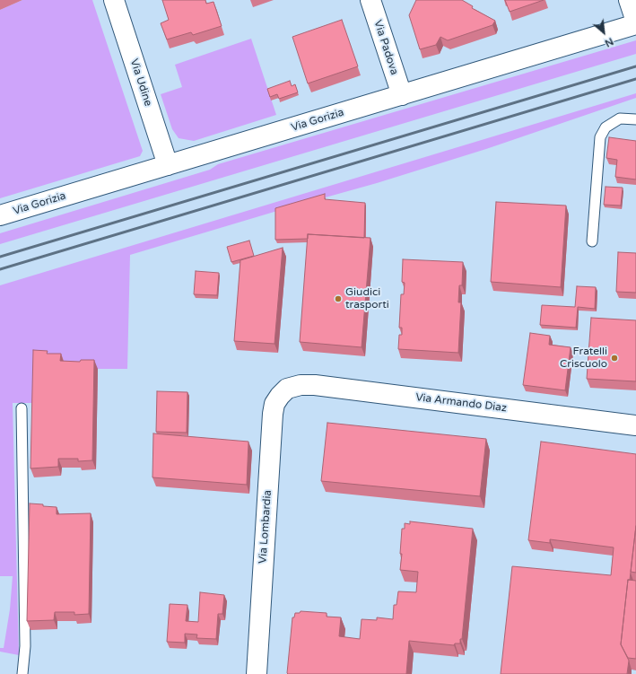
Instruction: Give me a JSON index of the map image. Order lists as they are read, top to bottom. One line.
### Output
{"streets":{"street":["Via Padova","Via Udine","Via Gorizia","Via Armando Diaz","Via Lombardia"]},"crossings":[["Via Padova","Via Gorizia"],["Via Udine","Via Gorizia"],["Via Armando Diaz","Via Lombardia"]],"places":["Giudici trasporti","Fratelli Criscuolo"],"north":"bottom right"}
